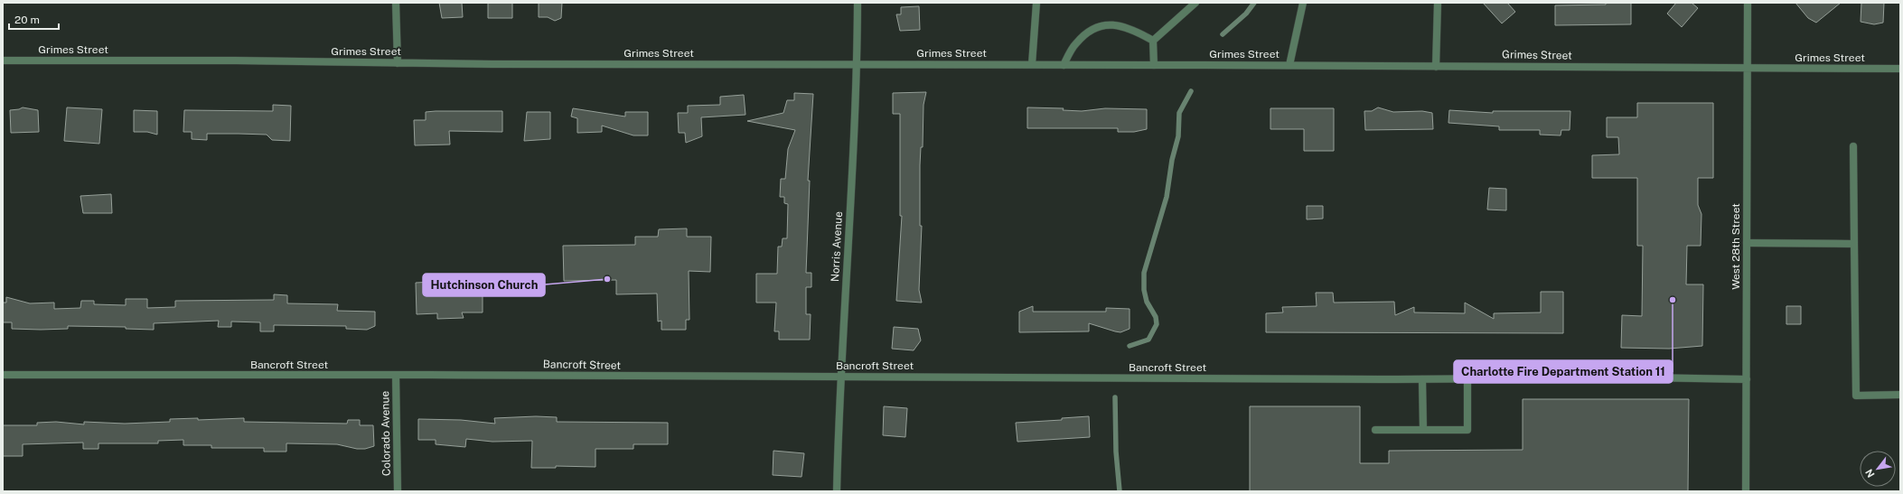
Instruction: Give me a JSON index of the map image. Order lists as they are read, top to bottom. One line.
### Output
{"streets":{"street":["Grimes Street","Norris Avenue","West 28th Street","Bancroft Street","Colorado Avenue"]},"crossings":[["Grimes Street","Norris Avenue"],["Grimes Street","West 28th Street"],["Norris Avenue","Bancroft Street"],["West 28th Street","Bancroft Street"],["Bancroft Street","Colorado Avenue"]],"places":["Hutchinson Church","Charlotte Fire Department Station 11"],"scale_bar":"20 m","north":"bottom left"}
